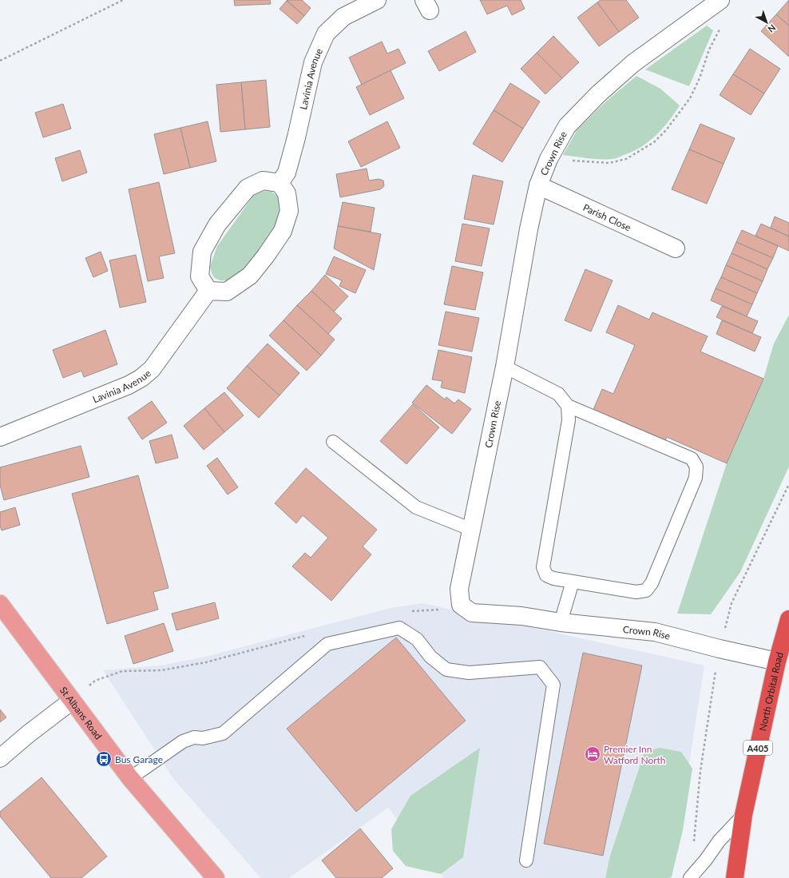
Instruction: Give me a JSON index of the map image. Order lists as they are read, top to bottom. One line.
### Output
{"streets":{"highway":["North Orbital Road","A405"],"main road":["St Albans Road"],"street":["Lavinia Avenue","Crown Rise","Parish Close"]},"crossings":[["Crown Rise","Parish Close"],["Crown Rise","North Orbital Road"]],"places":{"hotel":["Premier Inn Watford North"],"bus stop":["Bus Garage"]},"north":"bottom right"}
